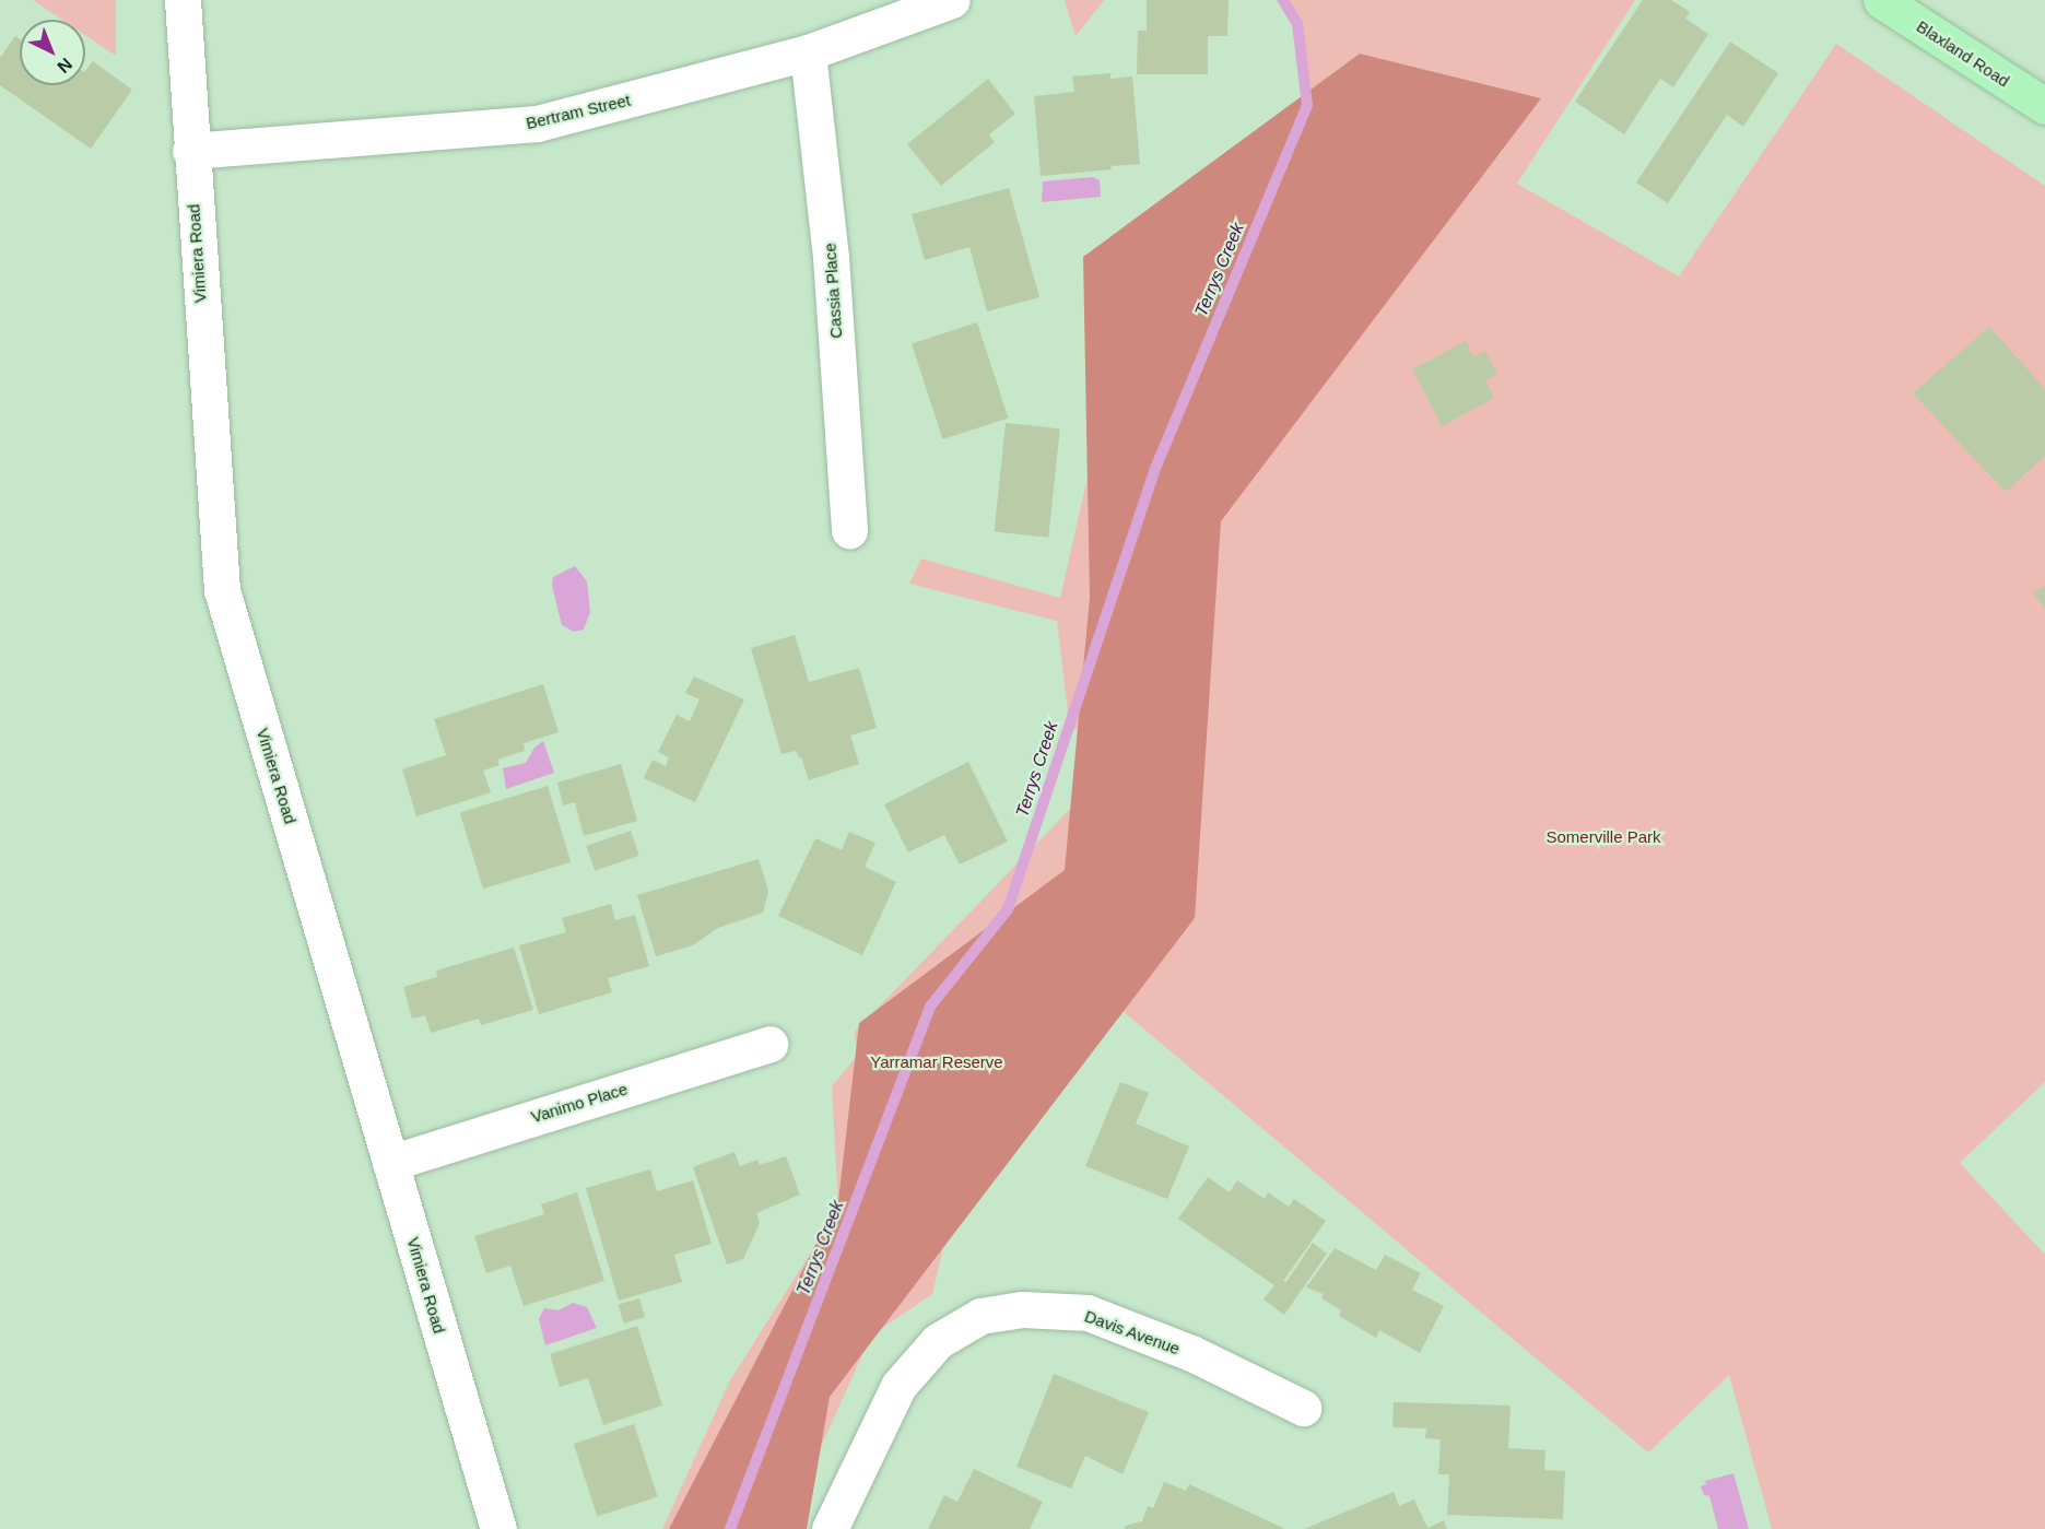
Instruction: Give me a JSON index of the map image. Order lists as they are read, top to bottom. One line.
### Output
{"streets":{"main road":["Blaxland Road"],"street":["Bertram Street","Vimiera Road","Cassia Place","Vanimo Place","Davis Avenue"]},"crossings":[["Bertram Street","Vimiera Road"],["Bertram Street","Cassia Place"],["Vimiera Road","Vanimo Place"]],"water":["Terrys Creek"],"parks":["Somerville Park","Yarramar Reserve"],"north":"bottom right"}
